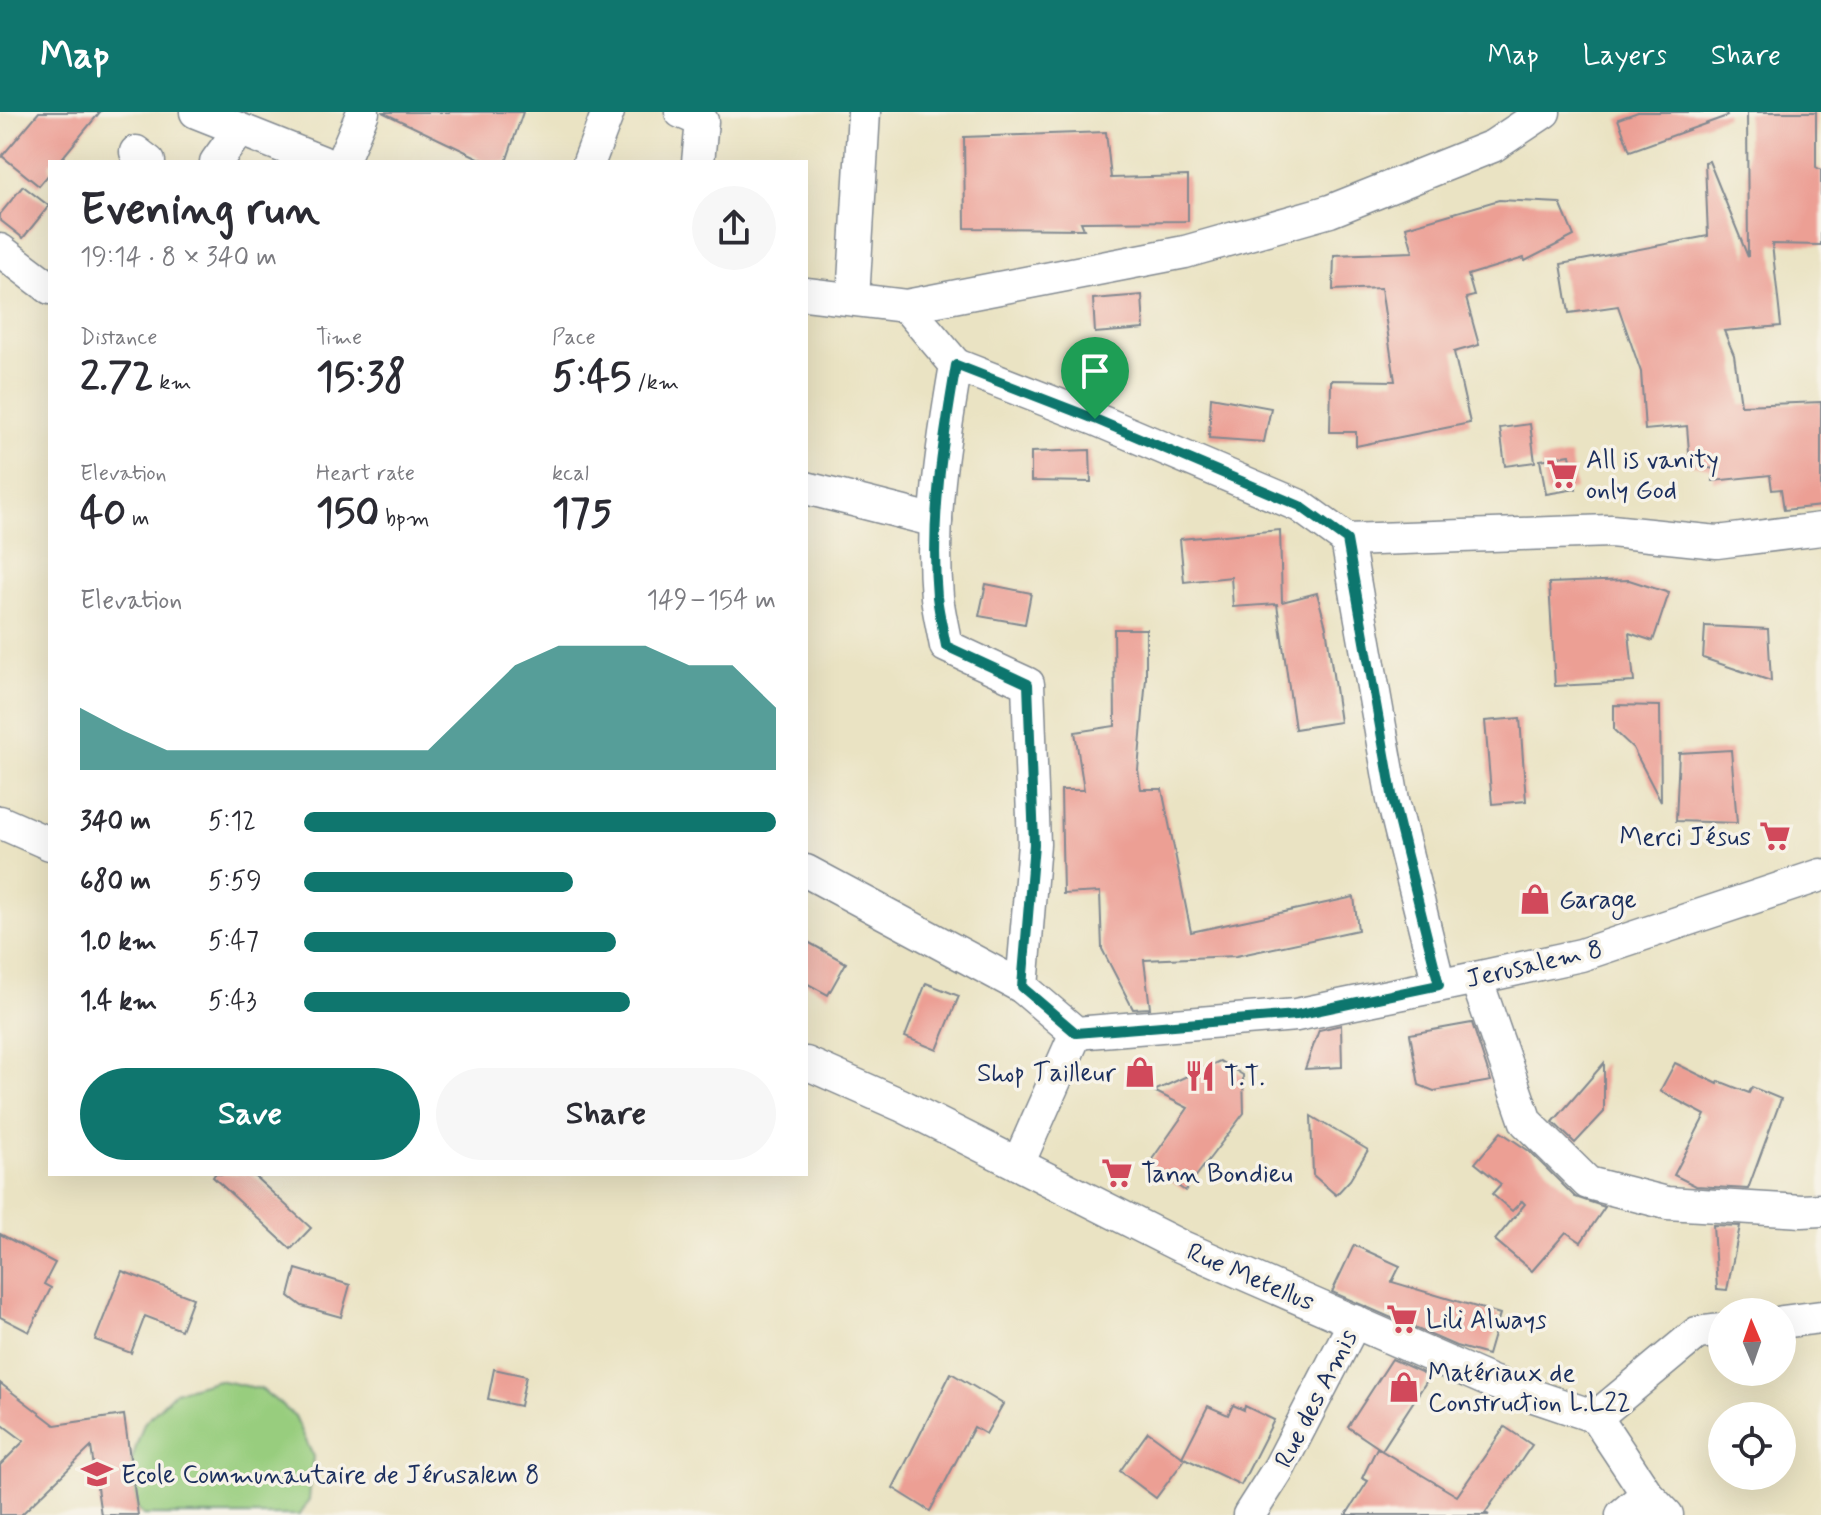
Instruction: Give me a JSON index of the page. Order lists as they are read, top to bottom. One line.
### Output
{"streets":{"street":["Jerusalem 8","Rue Metellus","Rue des Amis"]},"crossings":[["Rue Metellus","Rue des Amis"]],"places":{"supermarket":["All is vanity only God","Merci Jésus","Tann Bondieu","Lili Always"],"shop":["Garage","Shop Tailleur","Matériaux de Construction L.L22"],"restaurant":["T.T."],"school or university":["Ecole Communautaire de Jérusalem 8"]},"north":"top","page":{"header":"Map","nav":["Map","Layers","Share"],"heading":["Evening run","19:14 · 8 × 340 m"],"stats":[["Distance","2.72 km"],["Time","15:38"],["Pace","5:45 /km"],["Elevation","40 m"],["Heart rate","150 bpm"],["kcal","175"]],"chart":["Elevation","149–154 m"],"list":[{"name":"340 m","note":"5:12"},{"name":"680 m","note":"5:59"},{"name":"1.0 km","note":"5:47"},{"name":"1.4 km","note":"5:43"}],"buttons":["Save","Share"]}}
